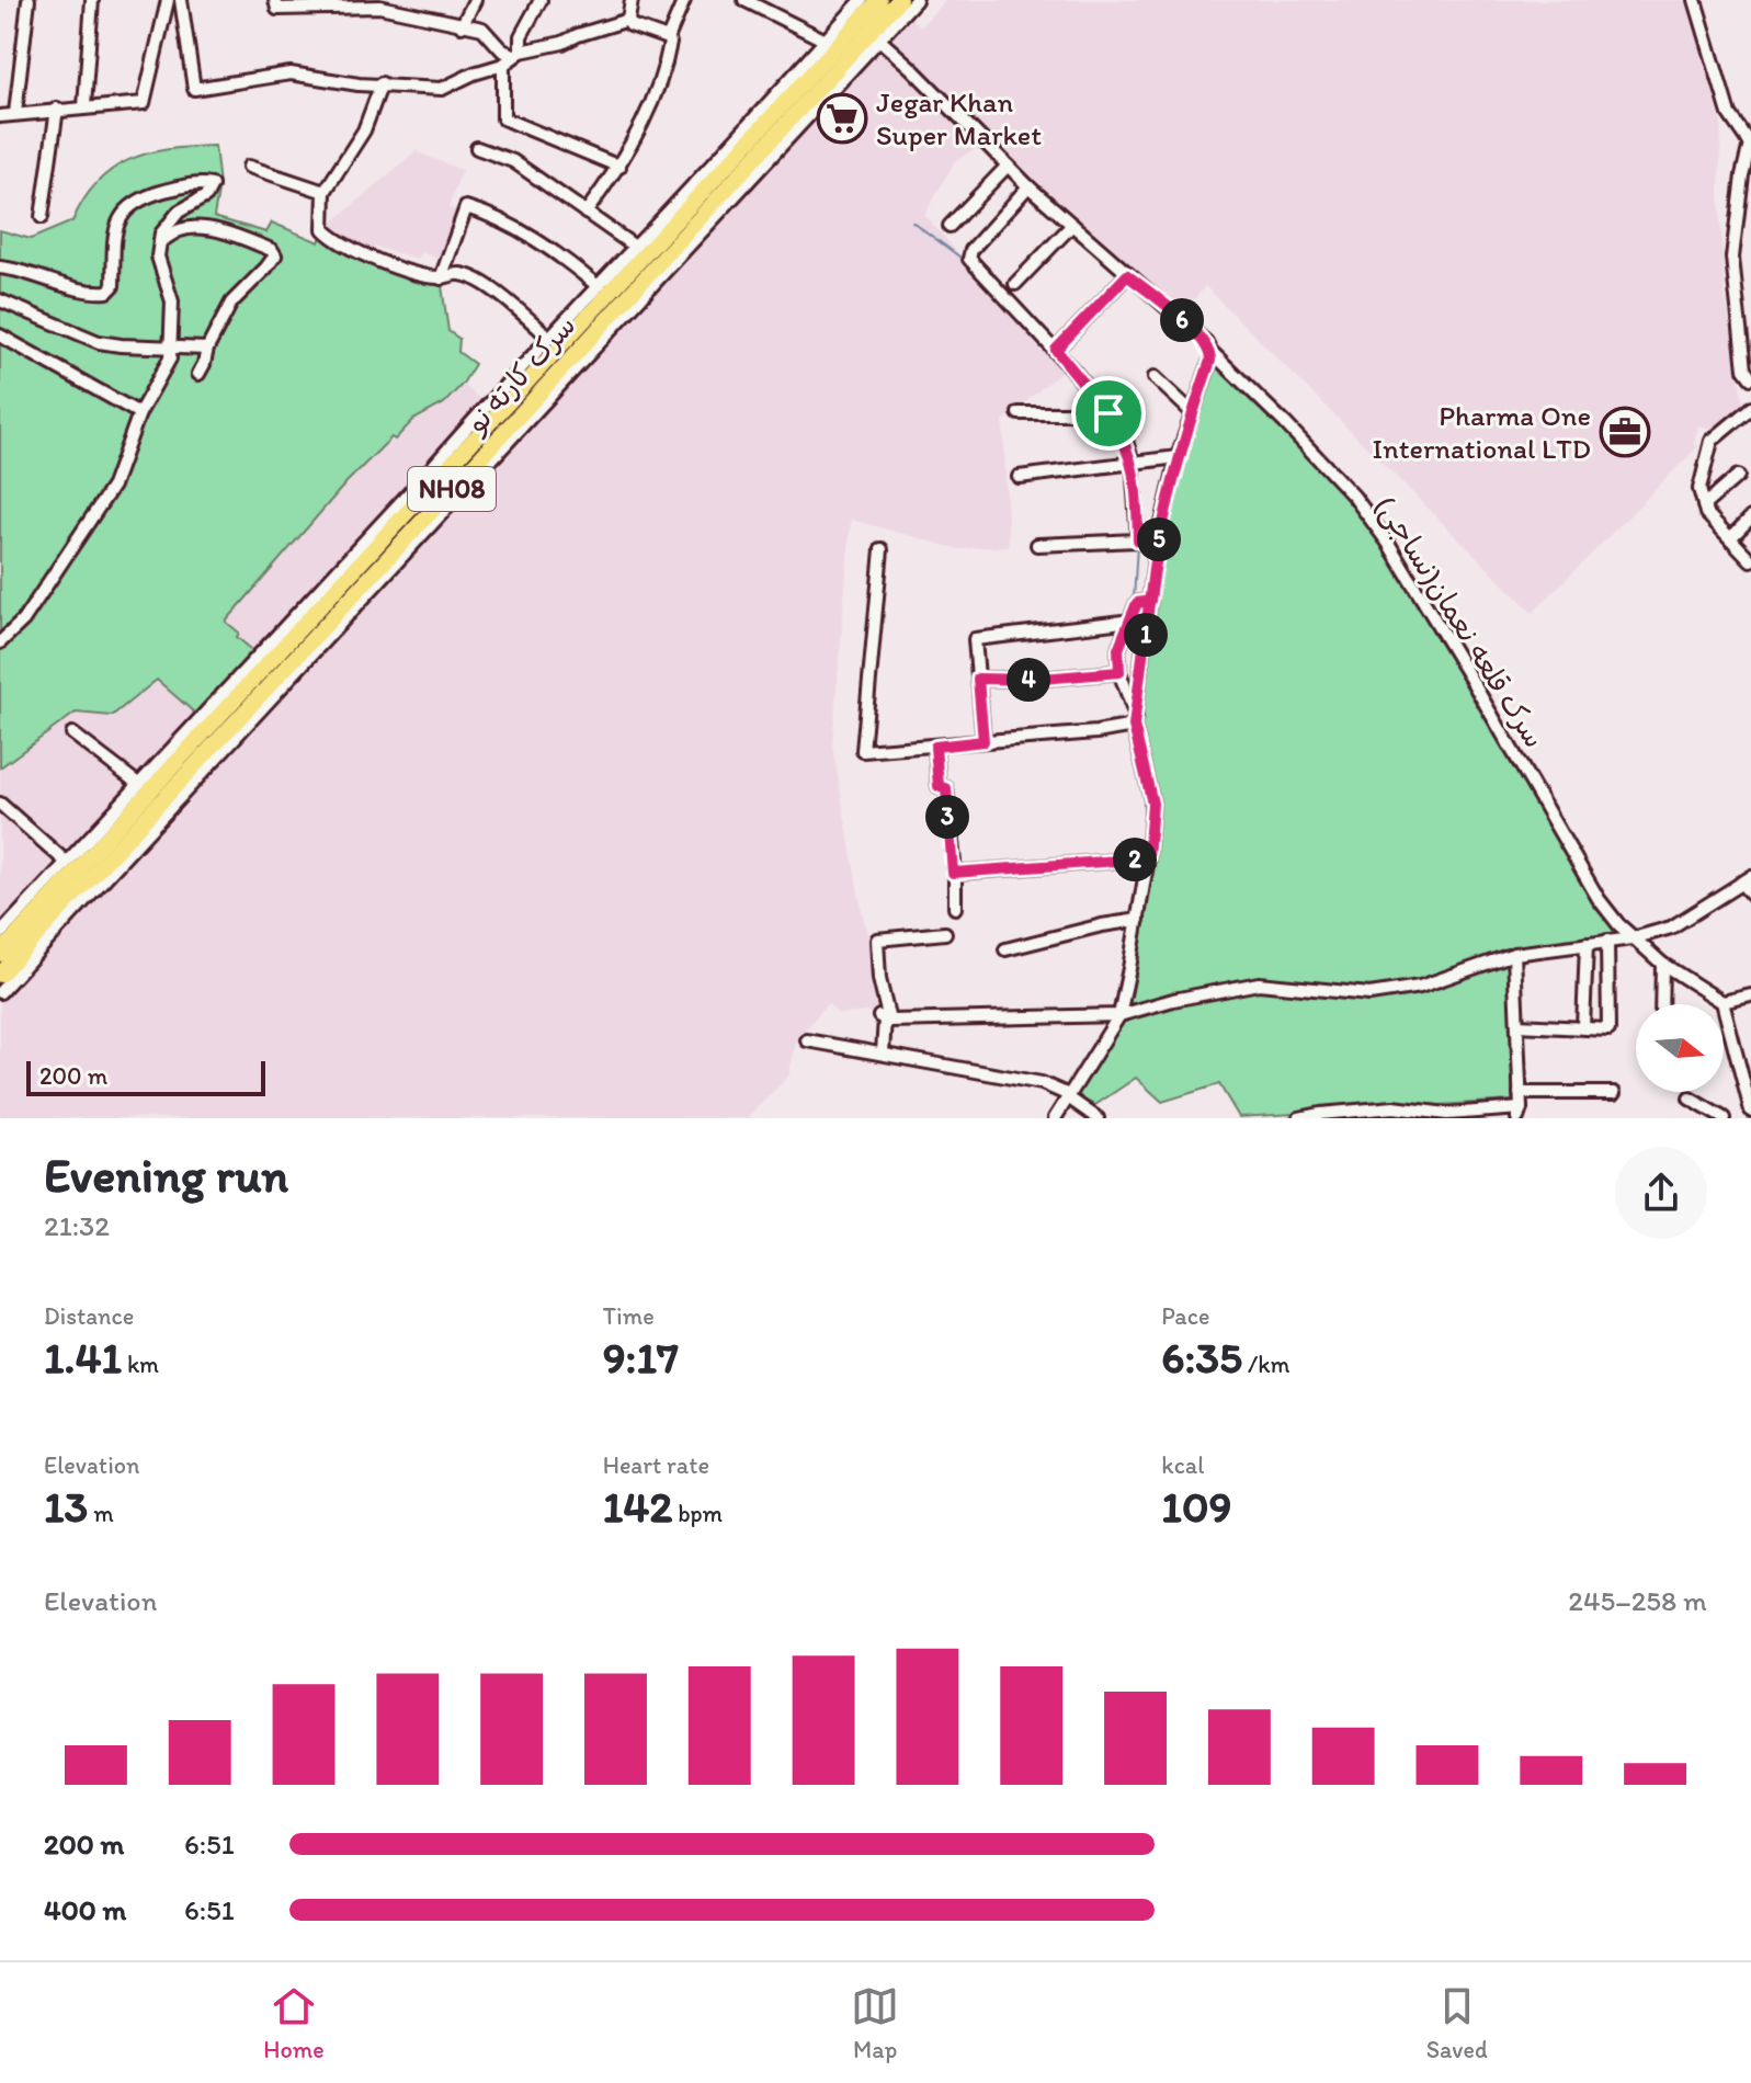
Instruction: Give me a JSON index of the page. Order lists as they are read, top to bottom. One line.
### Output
{"streets":{"highway":["سرک کارته نو","NH08"],"street":["سرک قلعه نعمان(نساجی)"]},"crossings":[["سرک کارته نو","NH08"],["سرک کارته نو","سرک قلعه نعمان(نساجی)"]],"places":{"supermarket":["Jegar Khan Super Market"],"office":["Pharma One International LTD"]},"scale_bar":"200 m","north":"right","page":{"pins":["6","5","1","4","3","2"],"scale":"200 m","heading":["Evening run","21:32"],"stats":[["Distance","1.41 km"],["Time","9:17"],["Pace","6:35 /km"],["Elevation","13 m"],["Heart rate","142 bpm"],["kcal","109"]],"chart":["Elevation","245–258 m"],"list":[{"name":"200 m","note":"6:51"},{"name":"400 m","note":"6:51"}],"tabs":["Home","Map","Saved"]}}
